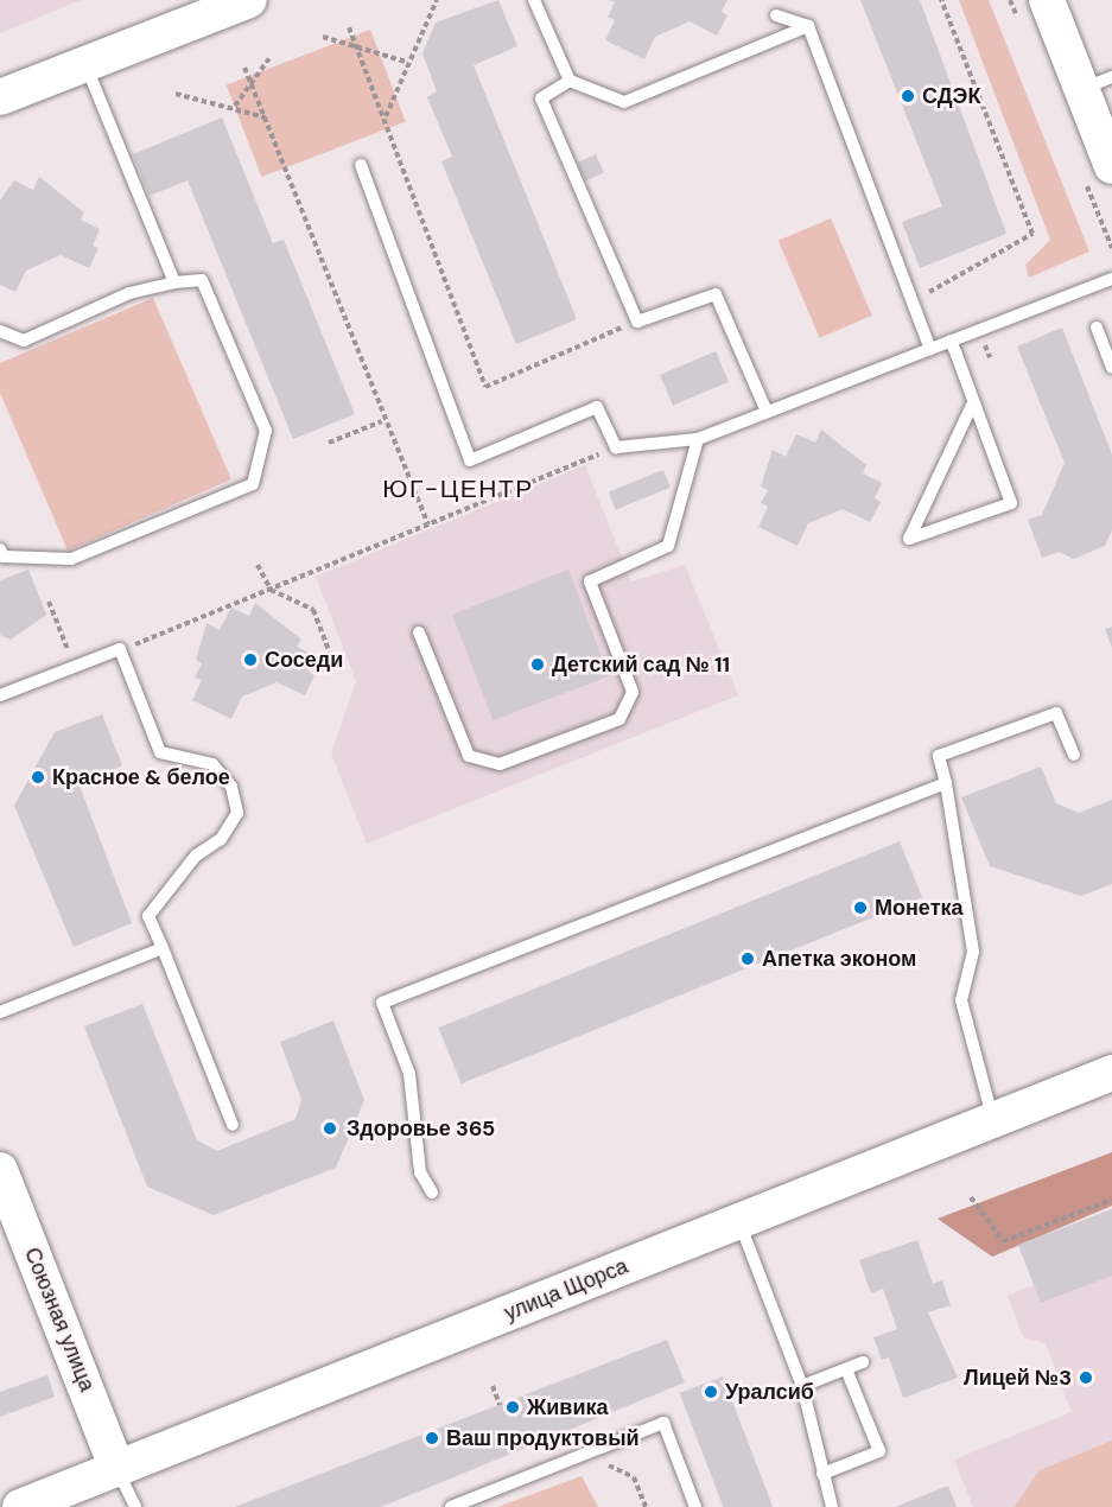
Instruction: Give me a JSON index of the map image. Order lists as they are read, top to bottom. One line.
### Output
{"streets":{"main road":["улица Щорса","Союзная улица"]},"crossings":[["улица Щорса","Союзная улица"]],"districts":["ЮГ-ЦЕНТР"],"places":["СДЭК","Соседи","Детский сад № 11","Красное & белое","Монетка","Апетка эконом","Здоровье 365","Лицей №3","Уралсиб","Живика","Ваш продуктовый"]}
